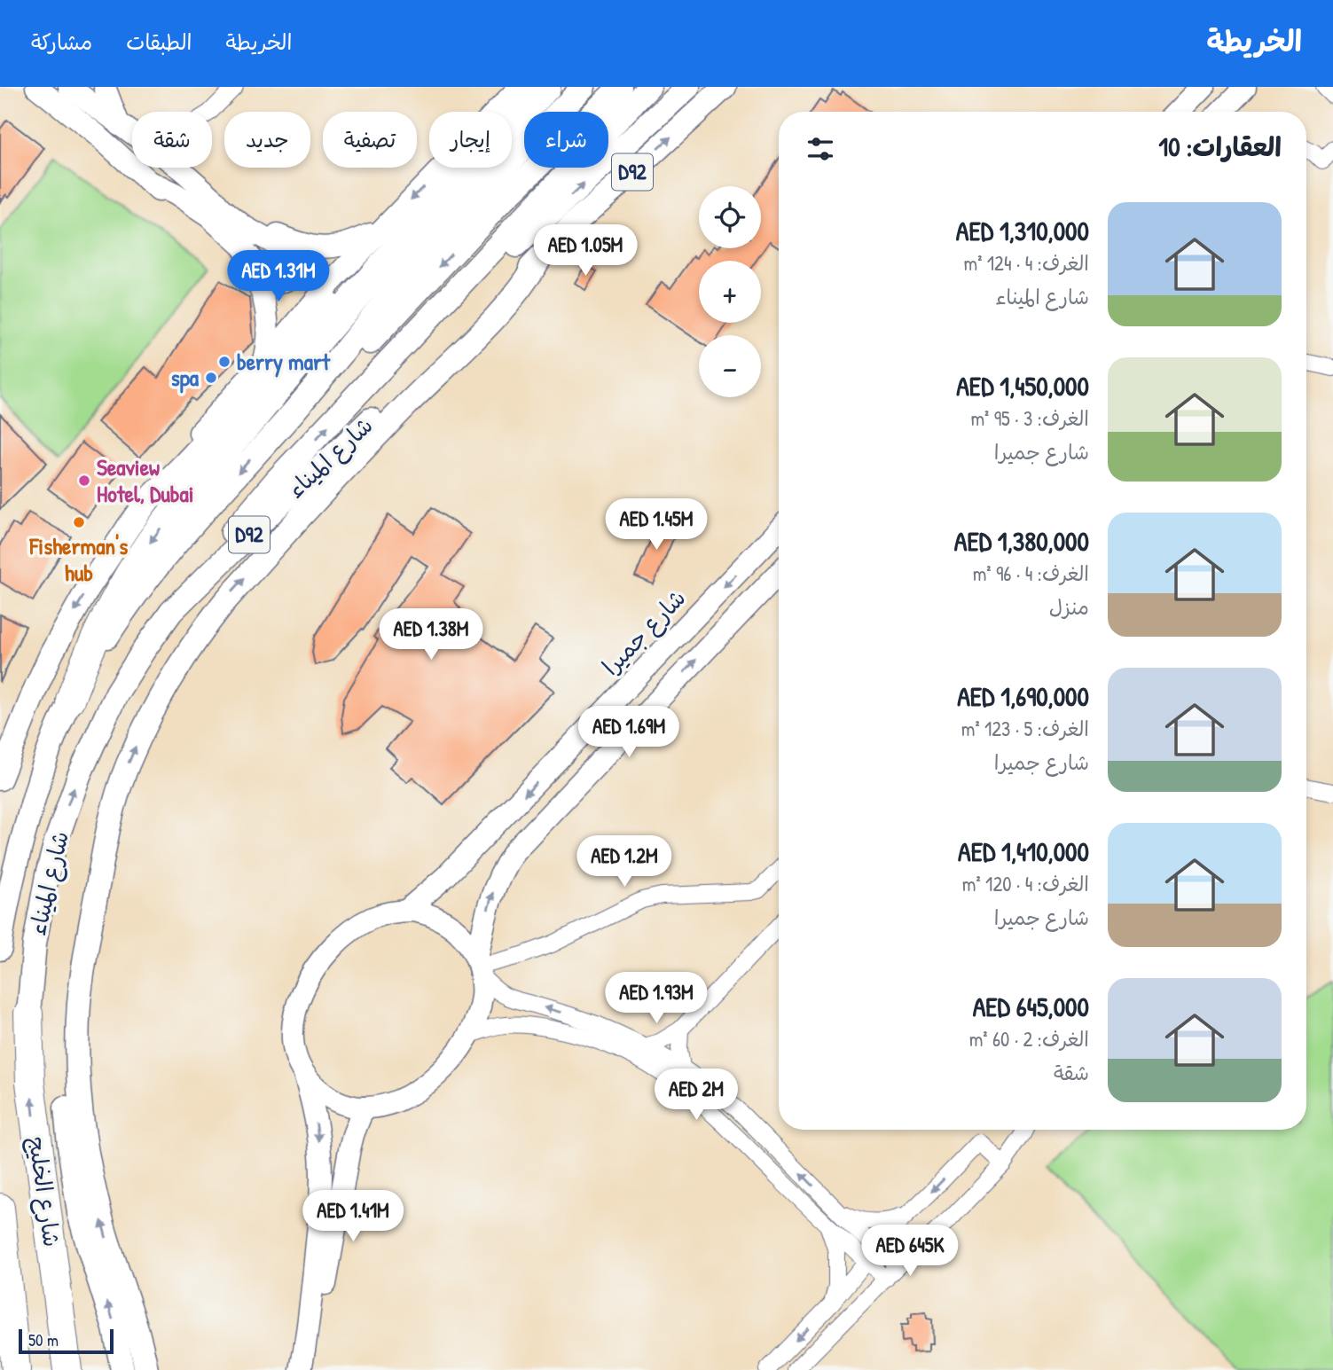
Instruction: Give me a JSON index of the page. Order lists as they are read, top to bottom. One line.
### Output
{"streets":{"highway":["شارع الخليج"],"main road":["D92","شارع الميناء"],"street":["شارع جميرا"]},"crossings":[["شارع الميناء","شارع الخليج"]],"places":["berry mart","spa","Seaview Hotel, Dubai","Fisherman's hub"],"scale_bar":"50 m","page":{"header":"الخريطة","nav":["الخريطة","الطبقات","مشاركة"],"chip":["شراء","إيجار","تصفية","جديد","شقة"],"heading":"العقارات: 10","map_buttons":["+","−"],"list":[{"name":"AED 1,310,000","note":"الغرف: 4 · 124 m² · شارع الميناء"},{"name":"AED 1,450,000","note":"الغرف: 3 · 95 m² · شارع جميرا"},{"name":"AED 1,380,000","note":"الغرف: 4 · 96 m² · منزل"},{"name":"AED 1,690,000","note":"الغرف: 5 · 123 m² · شارع جميرا"},{"name":"AED 1,410,000","note":"الغرف: 4 · 120 m² · شارع جميرا"},{"name":"AED 645,000","note":"الغرف: 2 · 60 m² · شقة"}],"price":["AED 1.05M","AED 1.31M","AED 1.45M","AED 1.38M","AED 1.69M","AED 1.2M","AED 1.93M","AED 2M","AED 1.41M","AED 645K"],"scale":"50 m"}}
